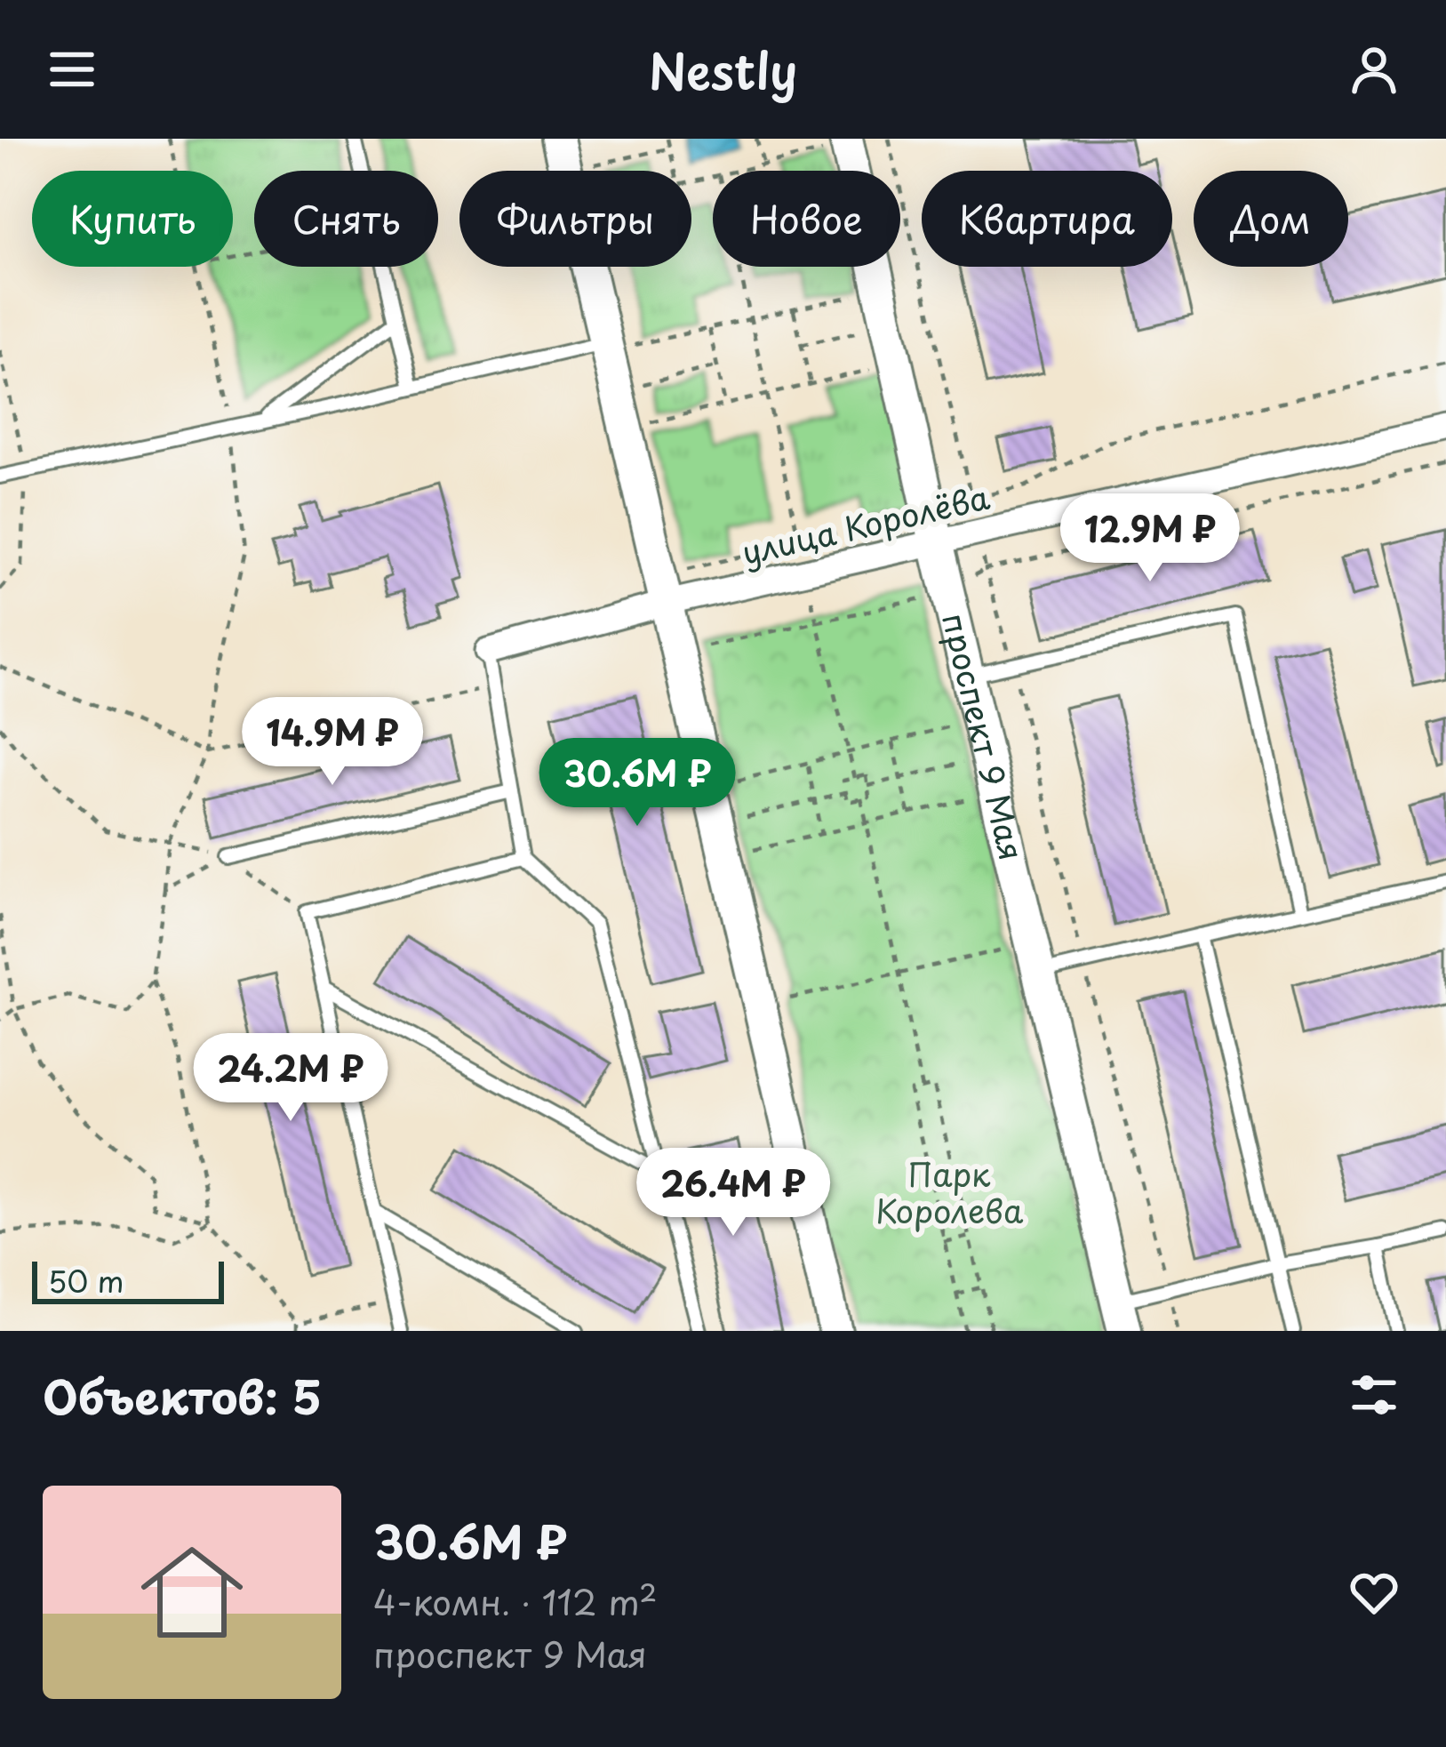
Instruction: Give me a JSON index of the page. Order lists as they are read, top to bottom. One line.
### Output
{"streets":{"street":["улица Королёва","проспект 9 Мая"]},"crossings":[["улица Королёва","проспект 9 Мая"]],"parks":["Парк Королева"],"scale_bar":"50 m","page":{"header":"Nestly","chip":["Купить","Снять","Фильтры","Новое","Квартира","Дом"],"price":["12.9M ₽","14.9M ₽","30.6M ₽","24.2M ₽","26.4M ₽"],"scale":"50 m","heading":"Объектов: 5","list":[{"name":"30.6M ₽","note":"4-комн. · 112 m² · проспект 9 Мая"}]}}
